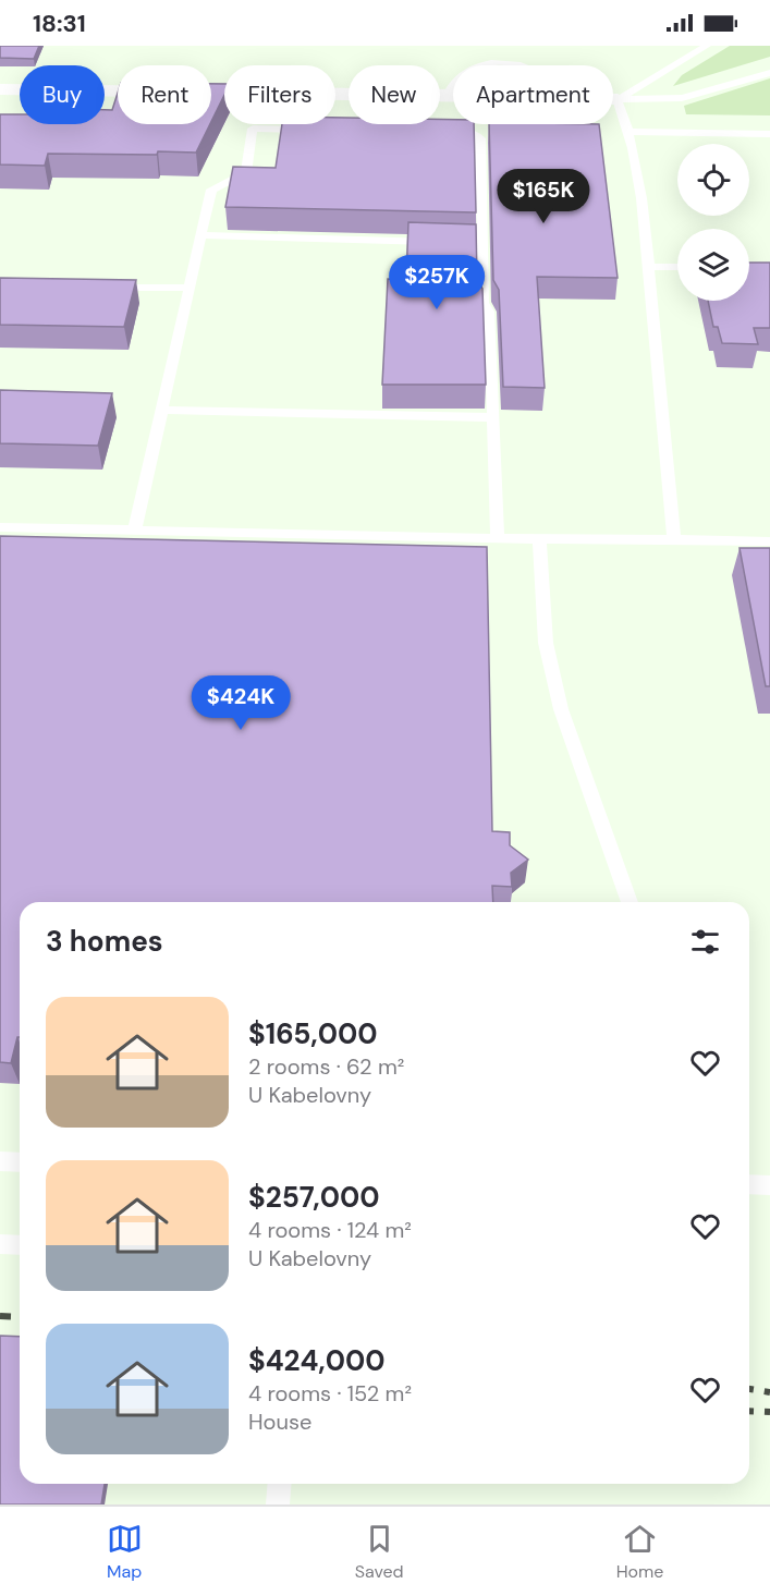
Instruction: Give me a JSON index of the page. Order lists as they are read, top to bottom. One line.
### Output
{"page":{"status":"18:31","chip":["Buy","Rent","Filters","New","Apartment"],"price":["$165K","$257K","$424K"],"heading":"3 homes","list":[{"name":"$165,000","note":"2 rooms · 62 m² · U Kabelovny"},{"name":"$257,000","note":"4 rooms · 124 m² · U Kabelovny"},{"name":"$424,000","note":"4 rooms · 152 m² · House"}],"tabs":["Map","Saved","Home"]}}
